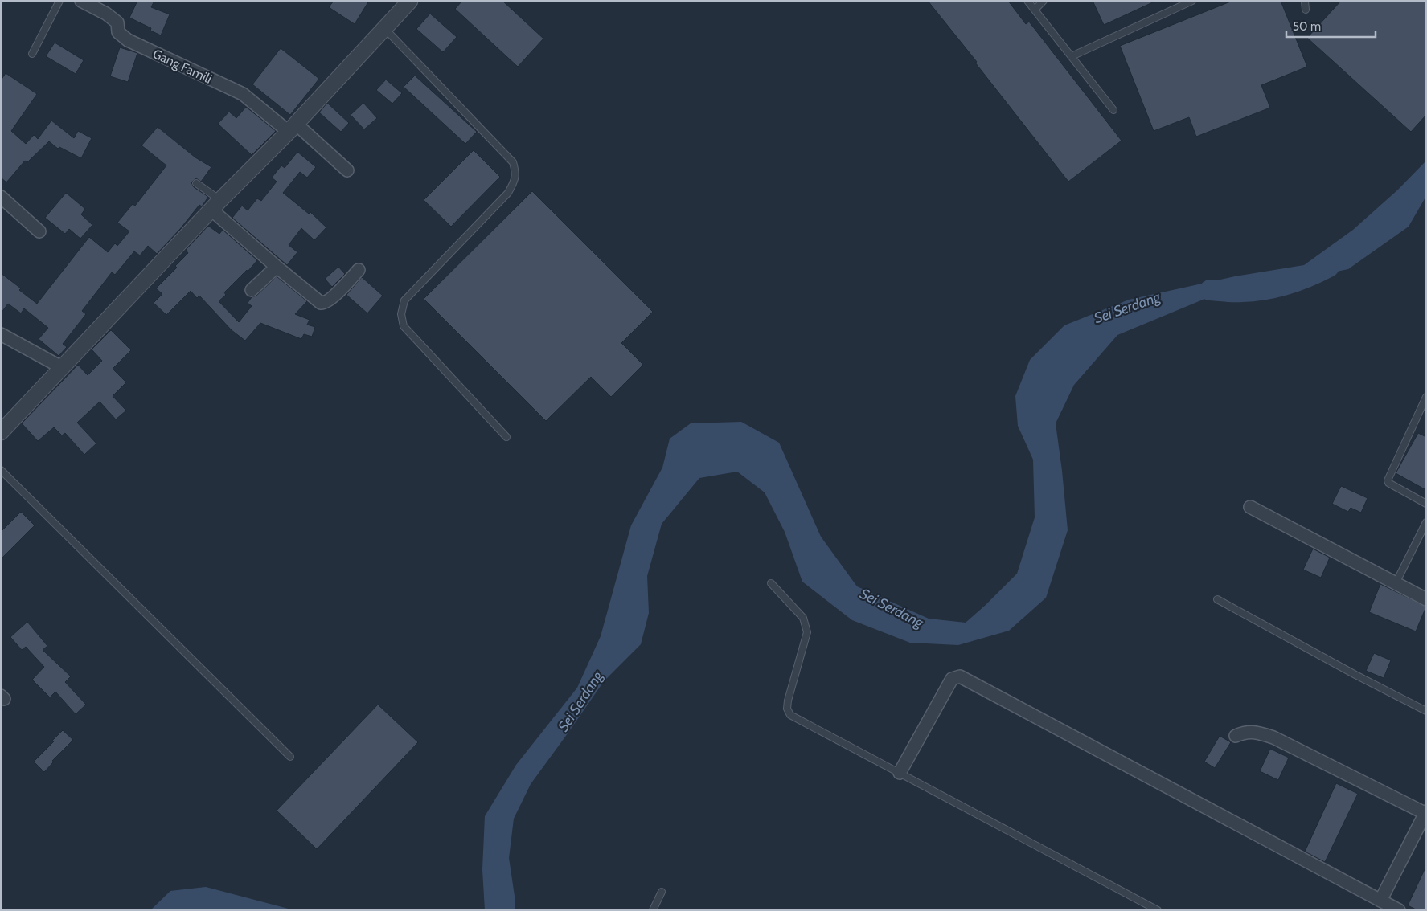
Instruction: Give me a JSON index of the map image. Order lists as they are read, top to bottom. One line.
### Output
{"streets":{"street":["Gang Famili"]},"water":["Sei Serdang"],"scale_bar":"50 m"}
